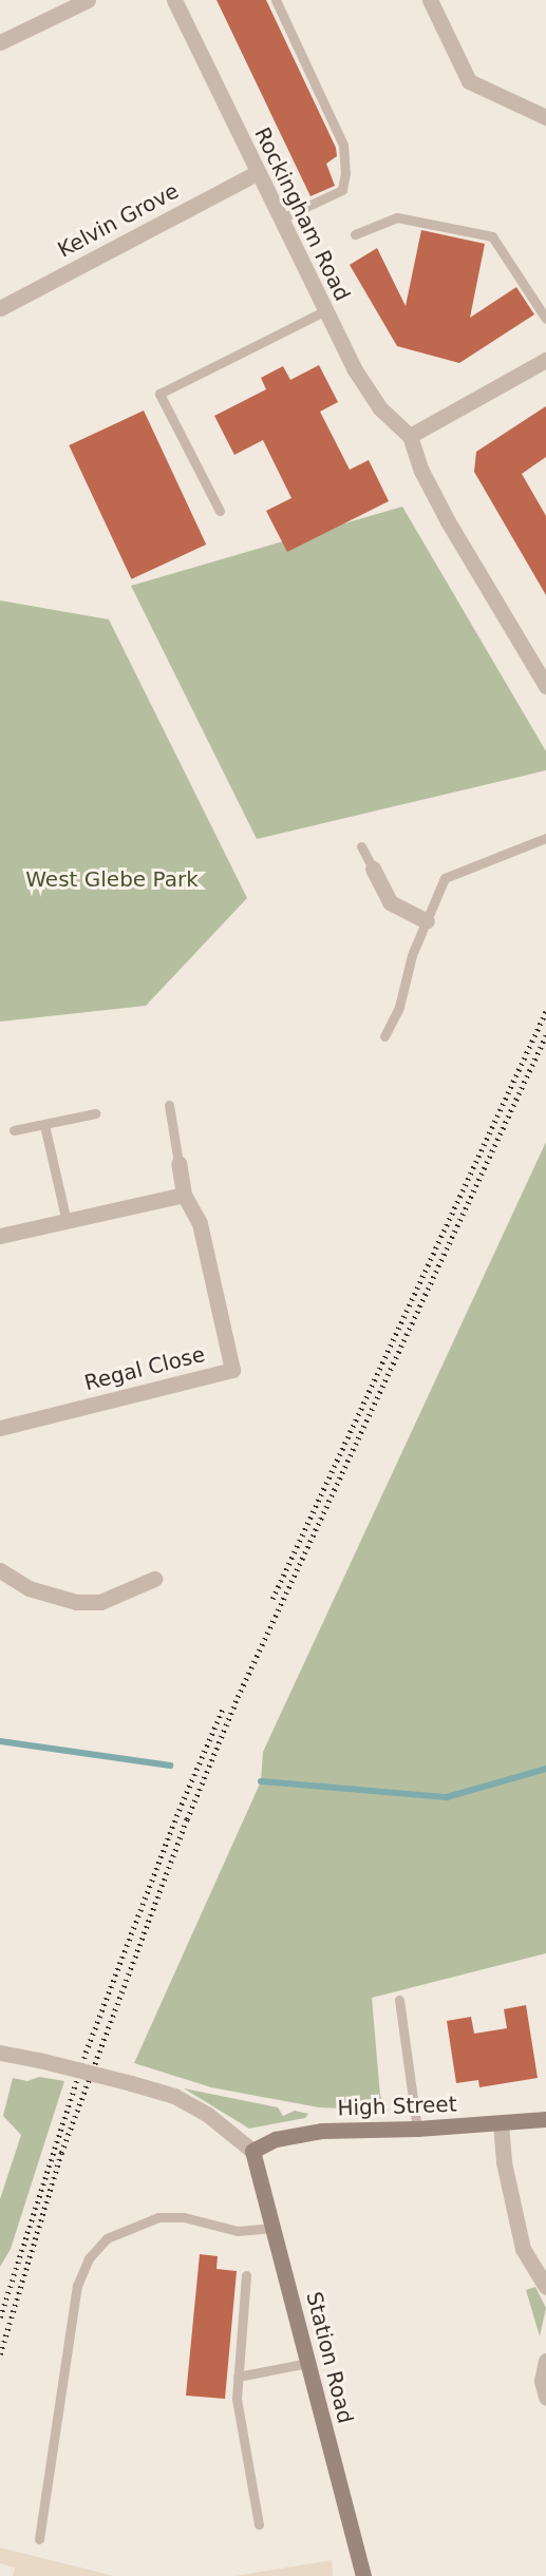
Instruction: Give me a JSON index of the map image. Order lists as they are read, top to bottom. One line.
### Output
{"streets":{"main road":["High Street","Station Road"],"street":["Rockingham Road","Kelvin Grove","Regal Close"]},"crossings":[["Rockingham Road","Kelvin Grove"],["High Street","Station Road"]],"parks":["West Glebe Park"]}
